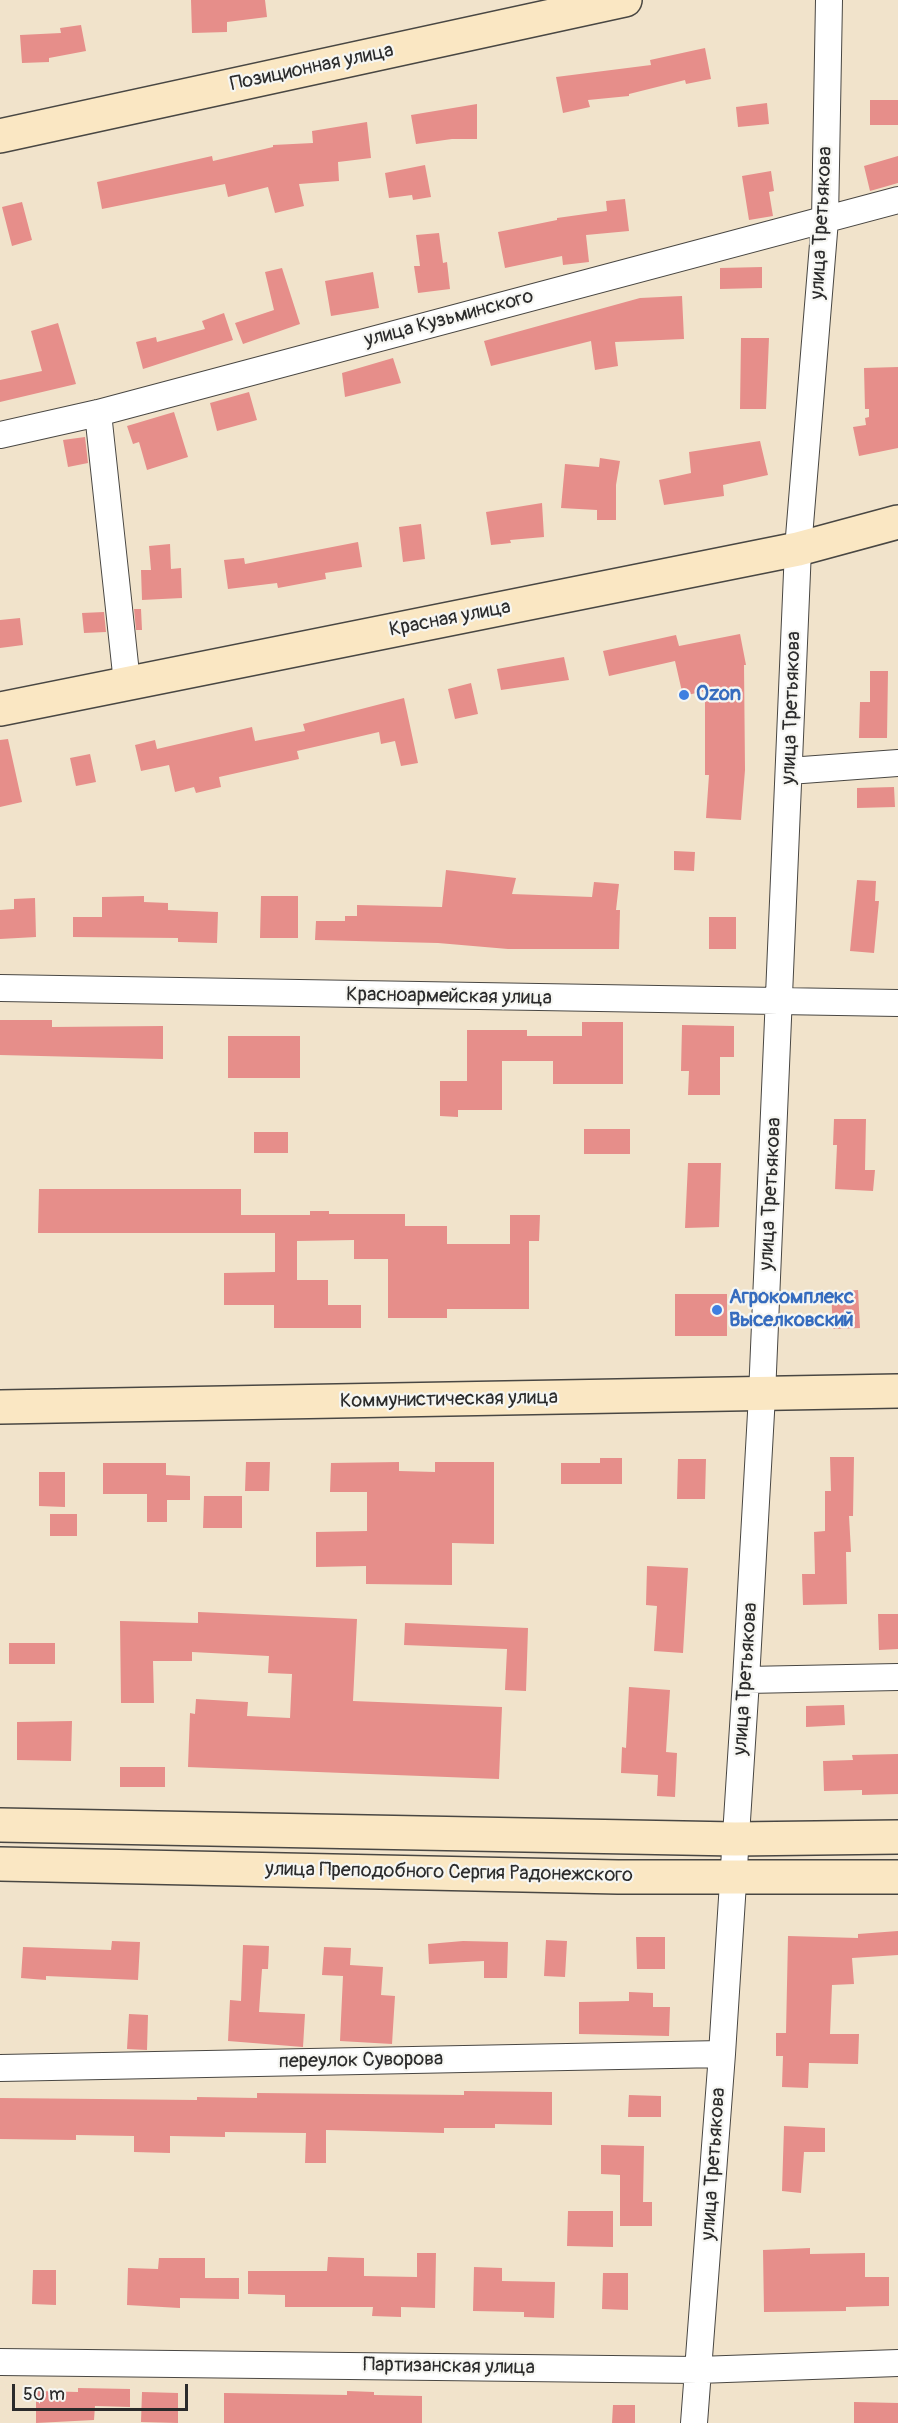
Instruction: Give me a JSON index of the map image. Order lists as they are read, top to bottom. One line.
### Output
{"streets":{"street":["Позиционная улица","улица Третьякова","улица Кузьминского","Красная улица","Красноармейская улица","Коммунистическая улица","улица Преподобного Сергия Радонежского","переулок Суворова","Партизанская улица"]},"crossings":[["улица Третьякова","улица Кузьминского"],["улица Третьякова","Красная улица"],["улица Третьякова","Красноармейская улица"],["улица Третьякова","Коммунистическая улица"],["улица Третьякова","улица Преподобного Сергия Радонежского"],["улица Третьякова","переулок Суворова"],["улица Третьякова","Партизанская улица"]],"places":["Ozon","Агрокомплекс Выселковский"],"scale_bar":"50 m"}
